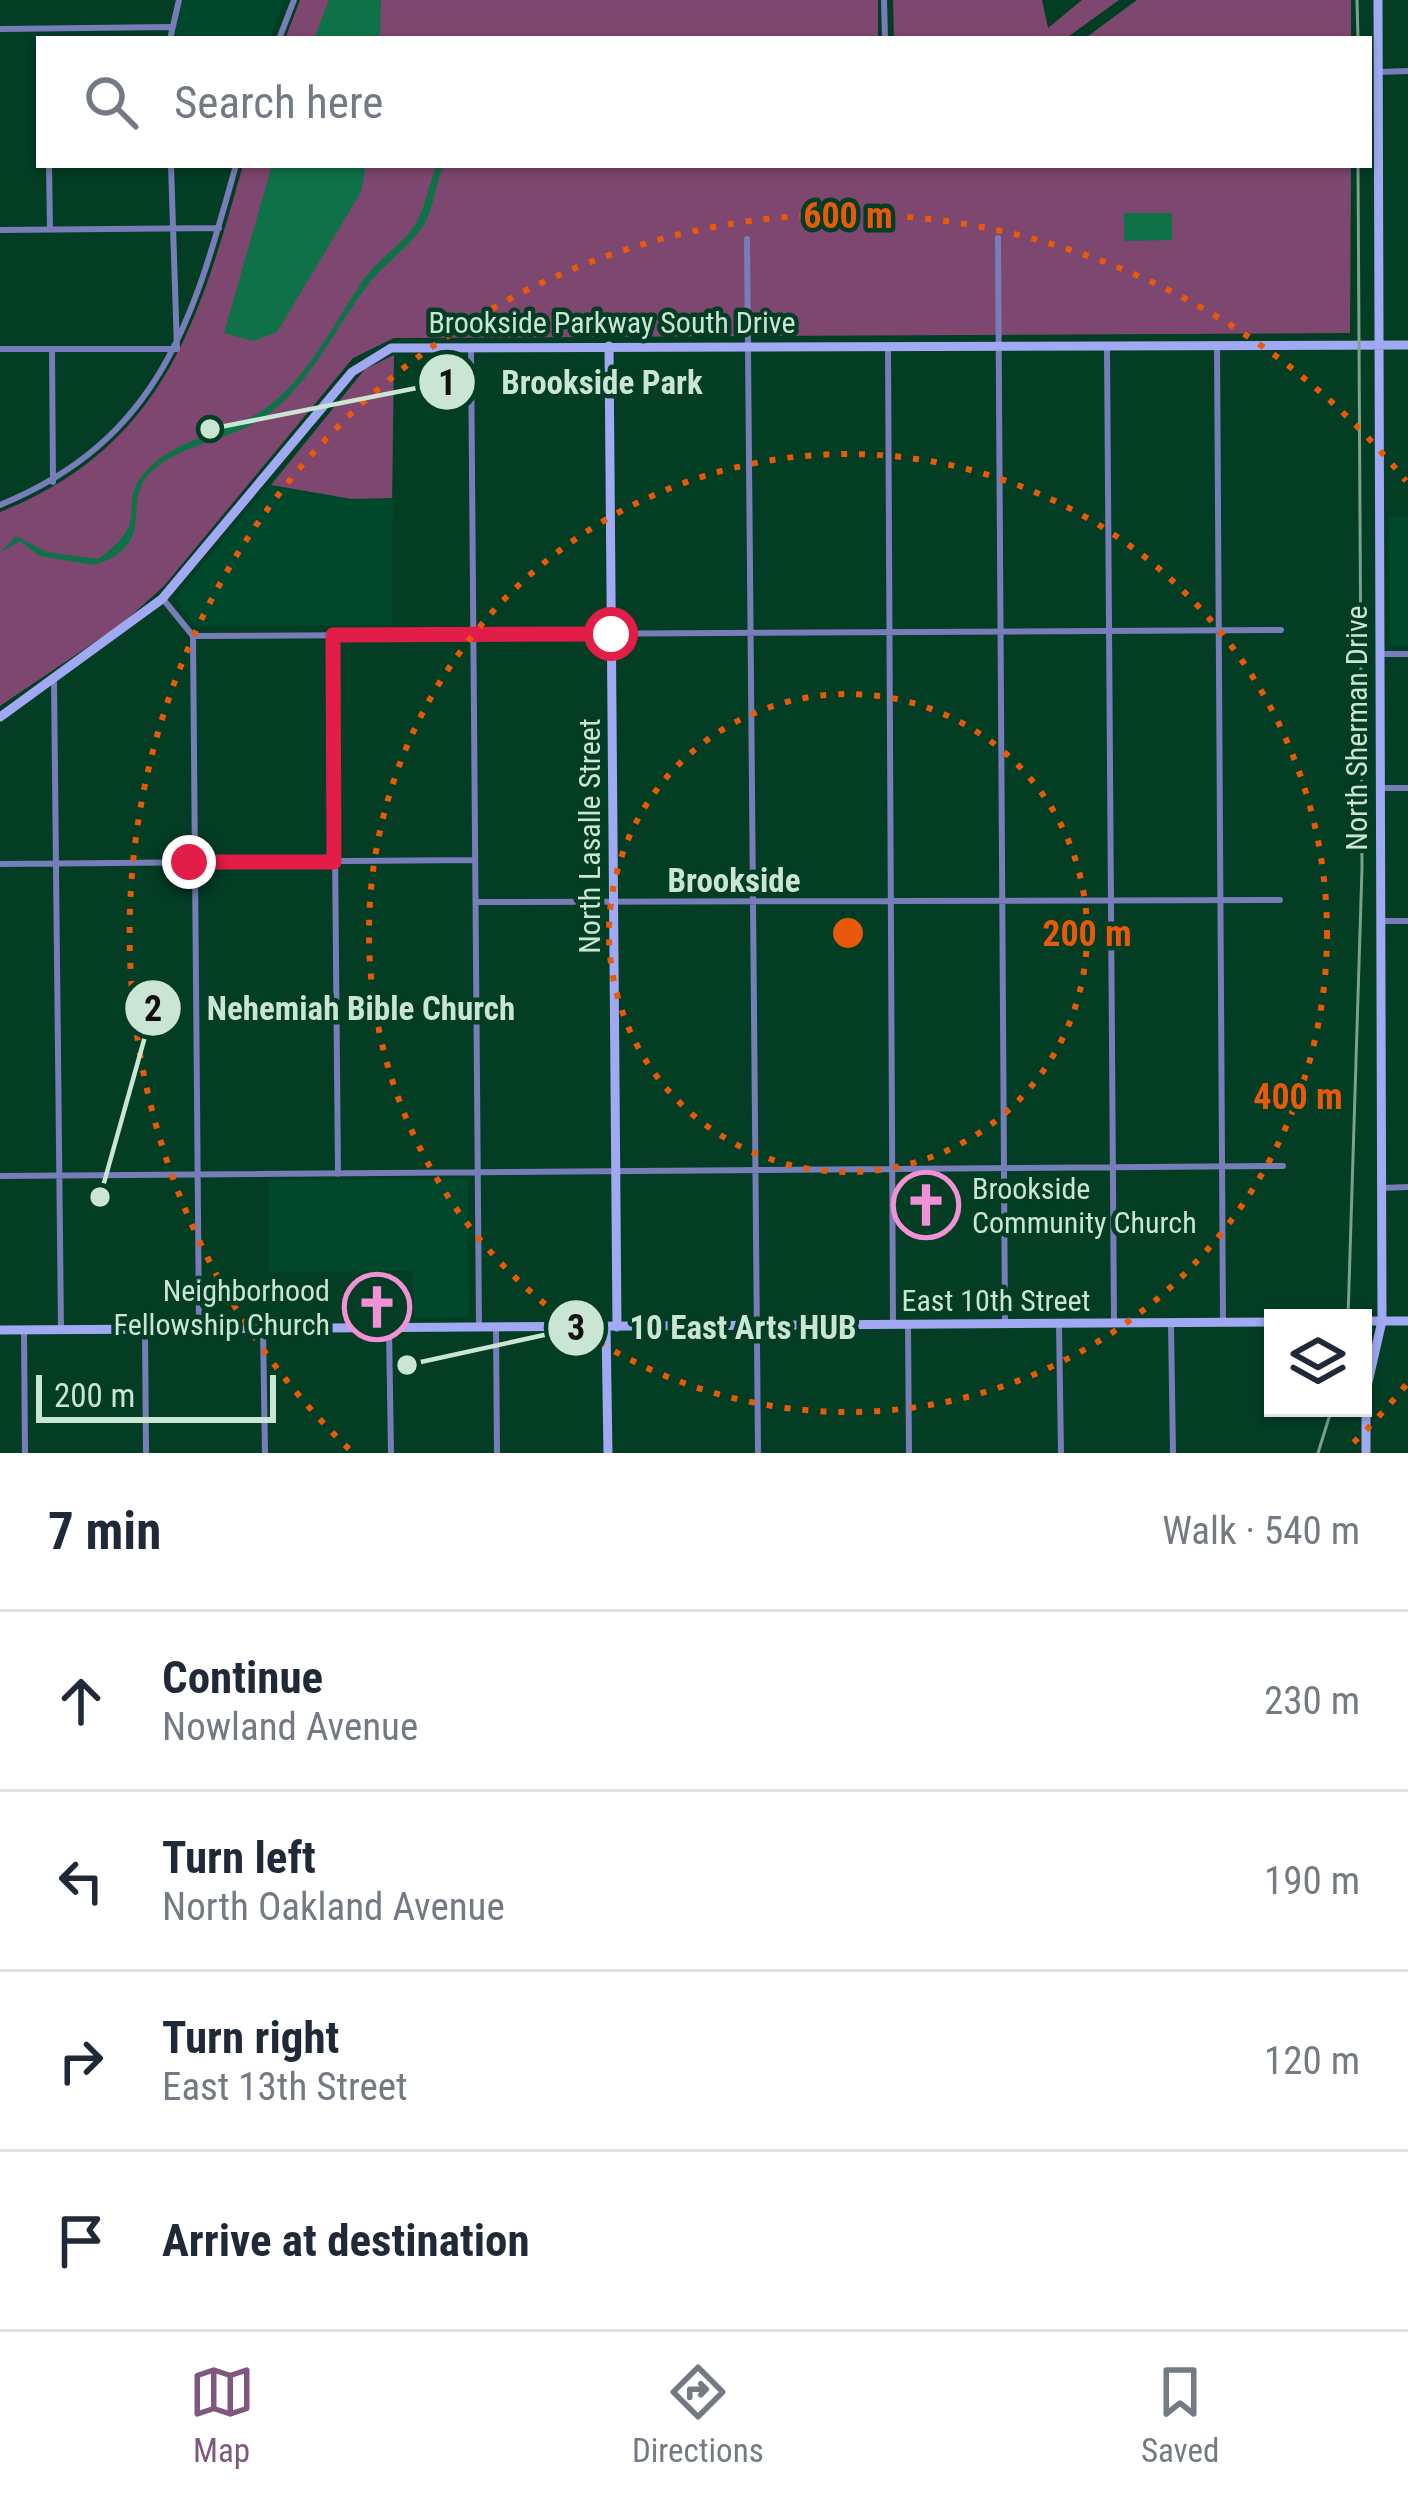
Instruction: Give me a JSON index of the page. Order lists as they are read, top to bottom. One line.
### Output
{"streets":{"main road":["Brookside Parkway South Drive","North Sherman Drive","North Lasalle Street","East 10th Street"]},"crossings":[["Brookside Parkway South Drive","North Sherman Drive"],["Brookside Parkway South Drive","North Lasalle Street"],["North Lasalle Street","East 10th Street"]],"districts":["Brookside"],"places":{"other":["Brookside Park","Nehemiah Bible Church","10 East Arts HUB"],"church":["Brookside Community Church","Neighborhood Fellowship Church"]},"scale_bar":"200 m","page":{"search":"Search here","scale":"200 m","heading":["7 min","Walk · 540 m"],"list":[["Continue","Nowland Avenue","230 m"],["Turn left","North Oakland Avenue","190 m"],["Turn right","East 13th Street","120 m"],"Arrive at destination"],"nav":["Map","Directions","Saved"]},"rings":["600 m","200 m","400 m"]}
